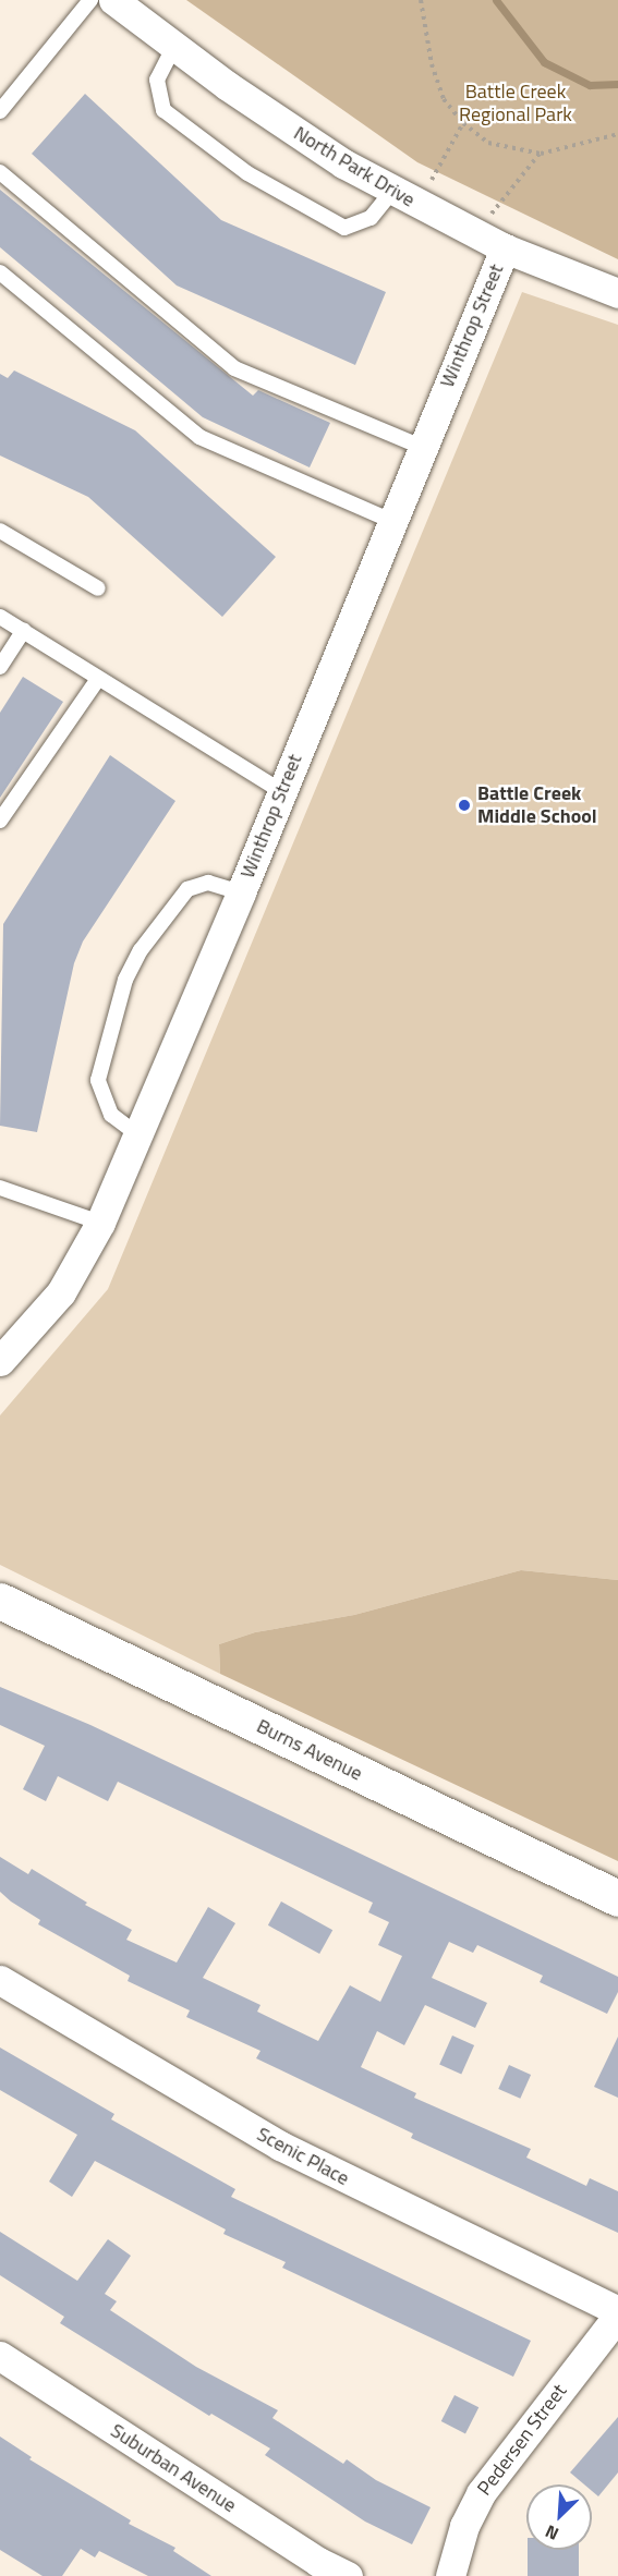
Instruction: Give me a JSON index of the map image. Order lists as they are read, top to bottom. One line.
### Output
{"streets":{"street":["North Park Drive","Winthrop Street","Burns Avenue","Scenic Place","Pedersen Street","Suburban Avenue"]},"crossings":[["North Park Drive","Winthrop Street"],["Scenic Place","Pedersen Street"]],"parks":["Battle Creek Regional Park"],"places":["Battle Creek Middle School"],"north":"bottom left"}
